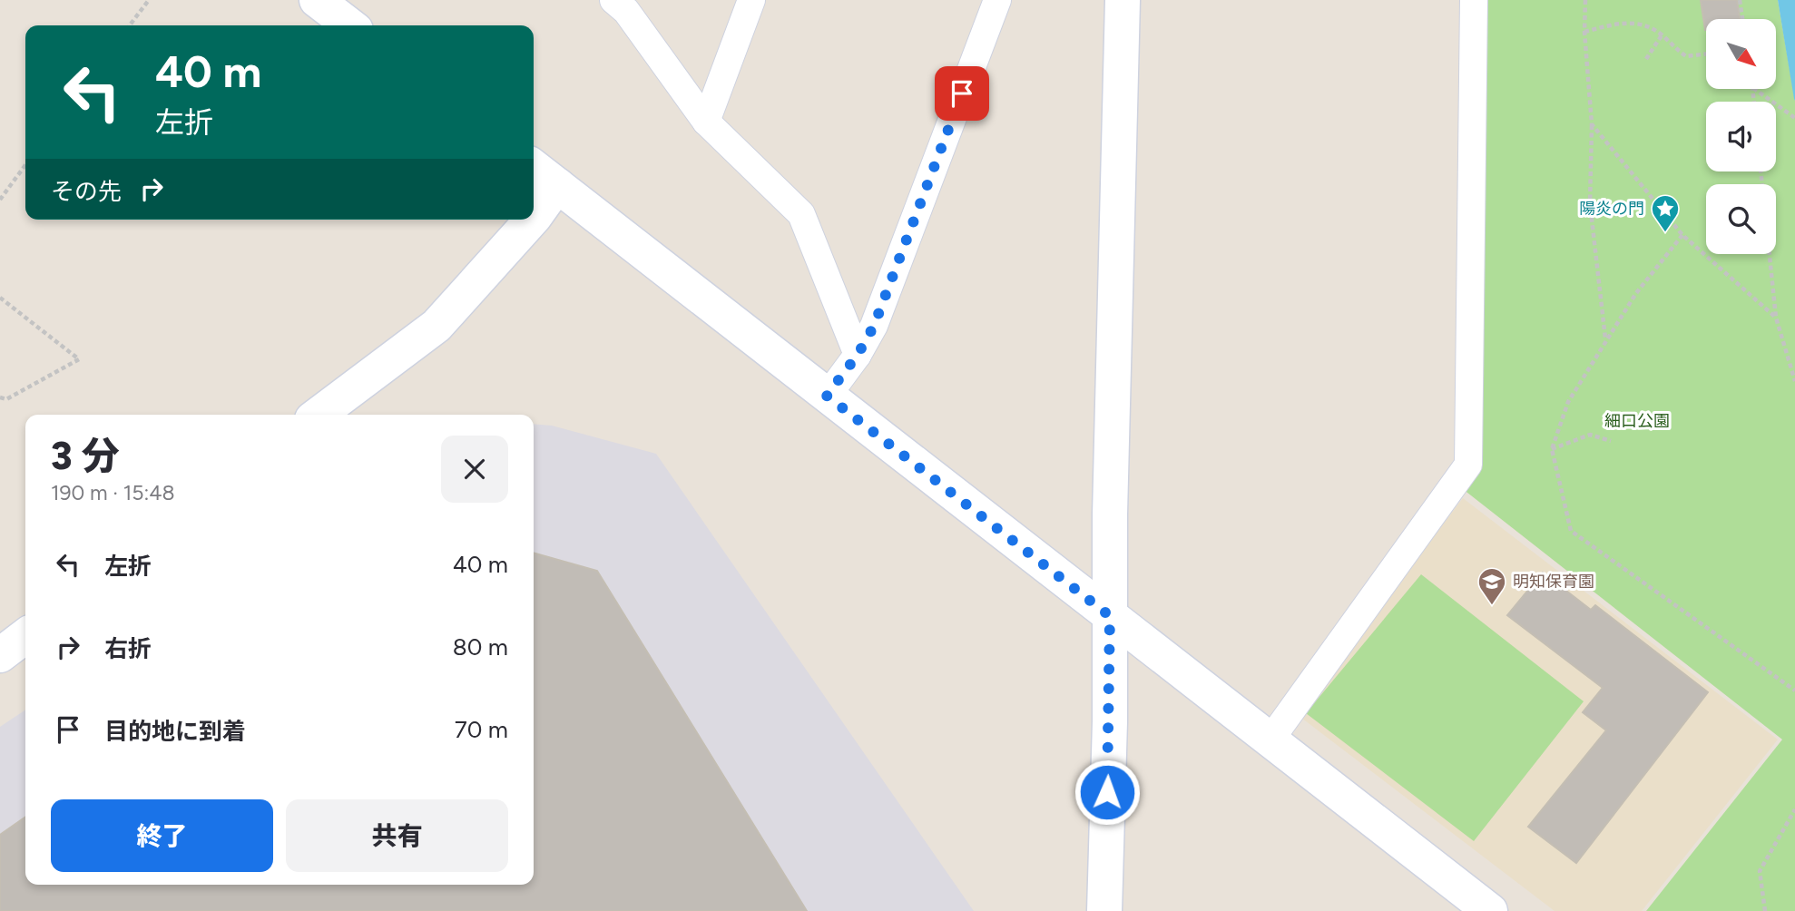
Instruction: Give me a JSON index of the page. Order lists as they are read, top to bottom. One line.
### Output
{"parks":["細口公園"],"places":{"place":["陽炎の門"],"school or university":["明知保育園"]},"north":"bottom right","page":{"turn":["40 m","左折"],"then":"その先","heading":["3 分","190 m · 15:48"],"list":[{"name":"左折","value":"40 m"},{"name":"右折","value":"80 m"},{"name":"目的地に到着","value":"70 m"}],"buttons":["終了","共有"]}}
